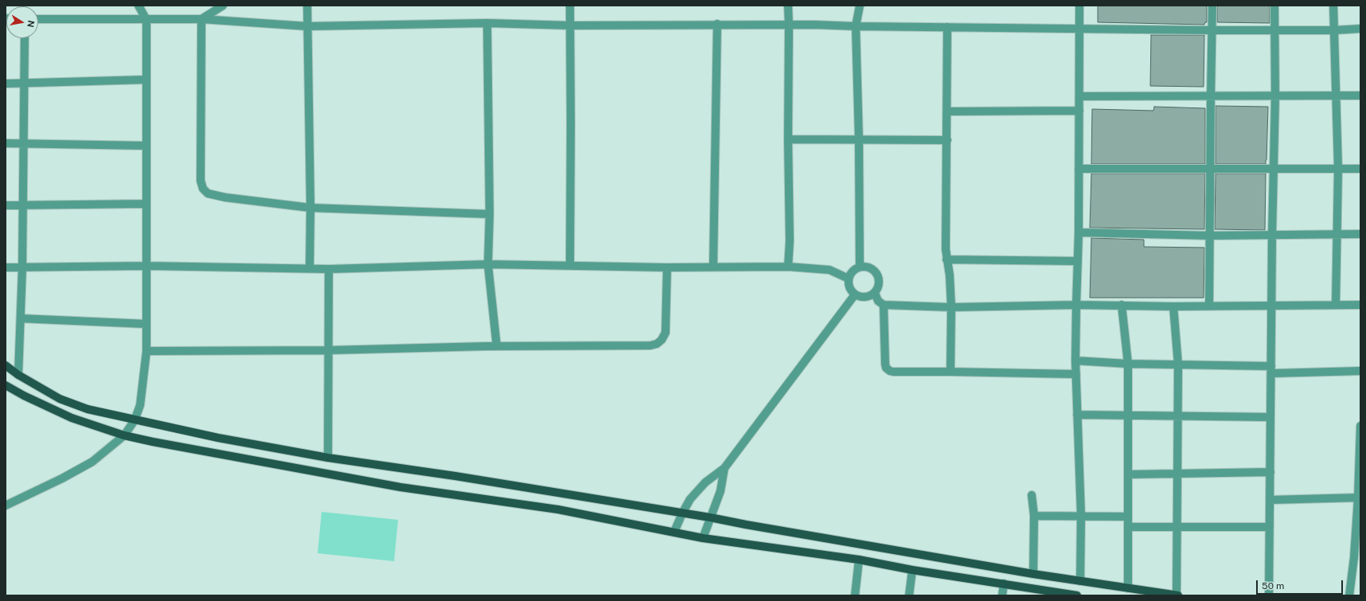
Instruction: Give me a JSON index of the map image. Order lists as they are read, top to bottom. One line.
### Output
{"scale_bar":"50 m","north":"right"}
